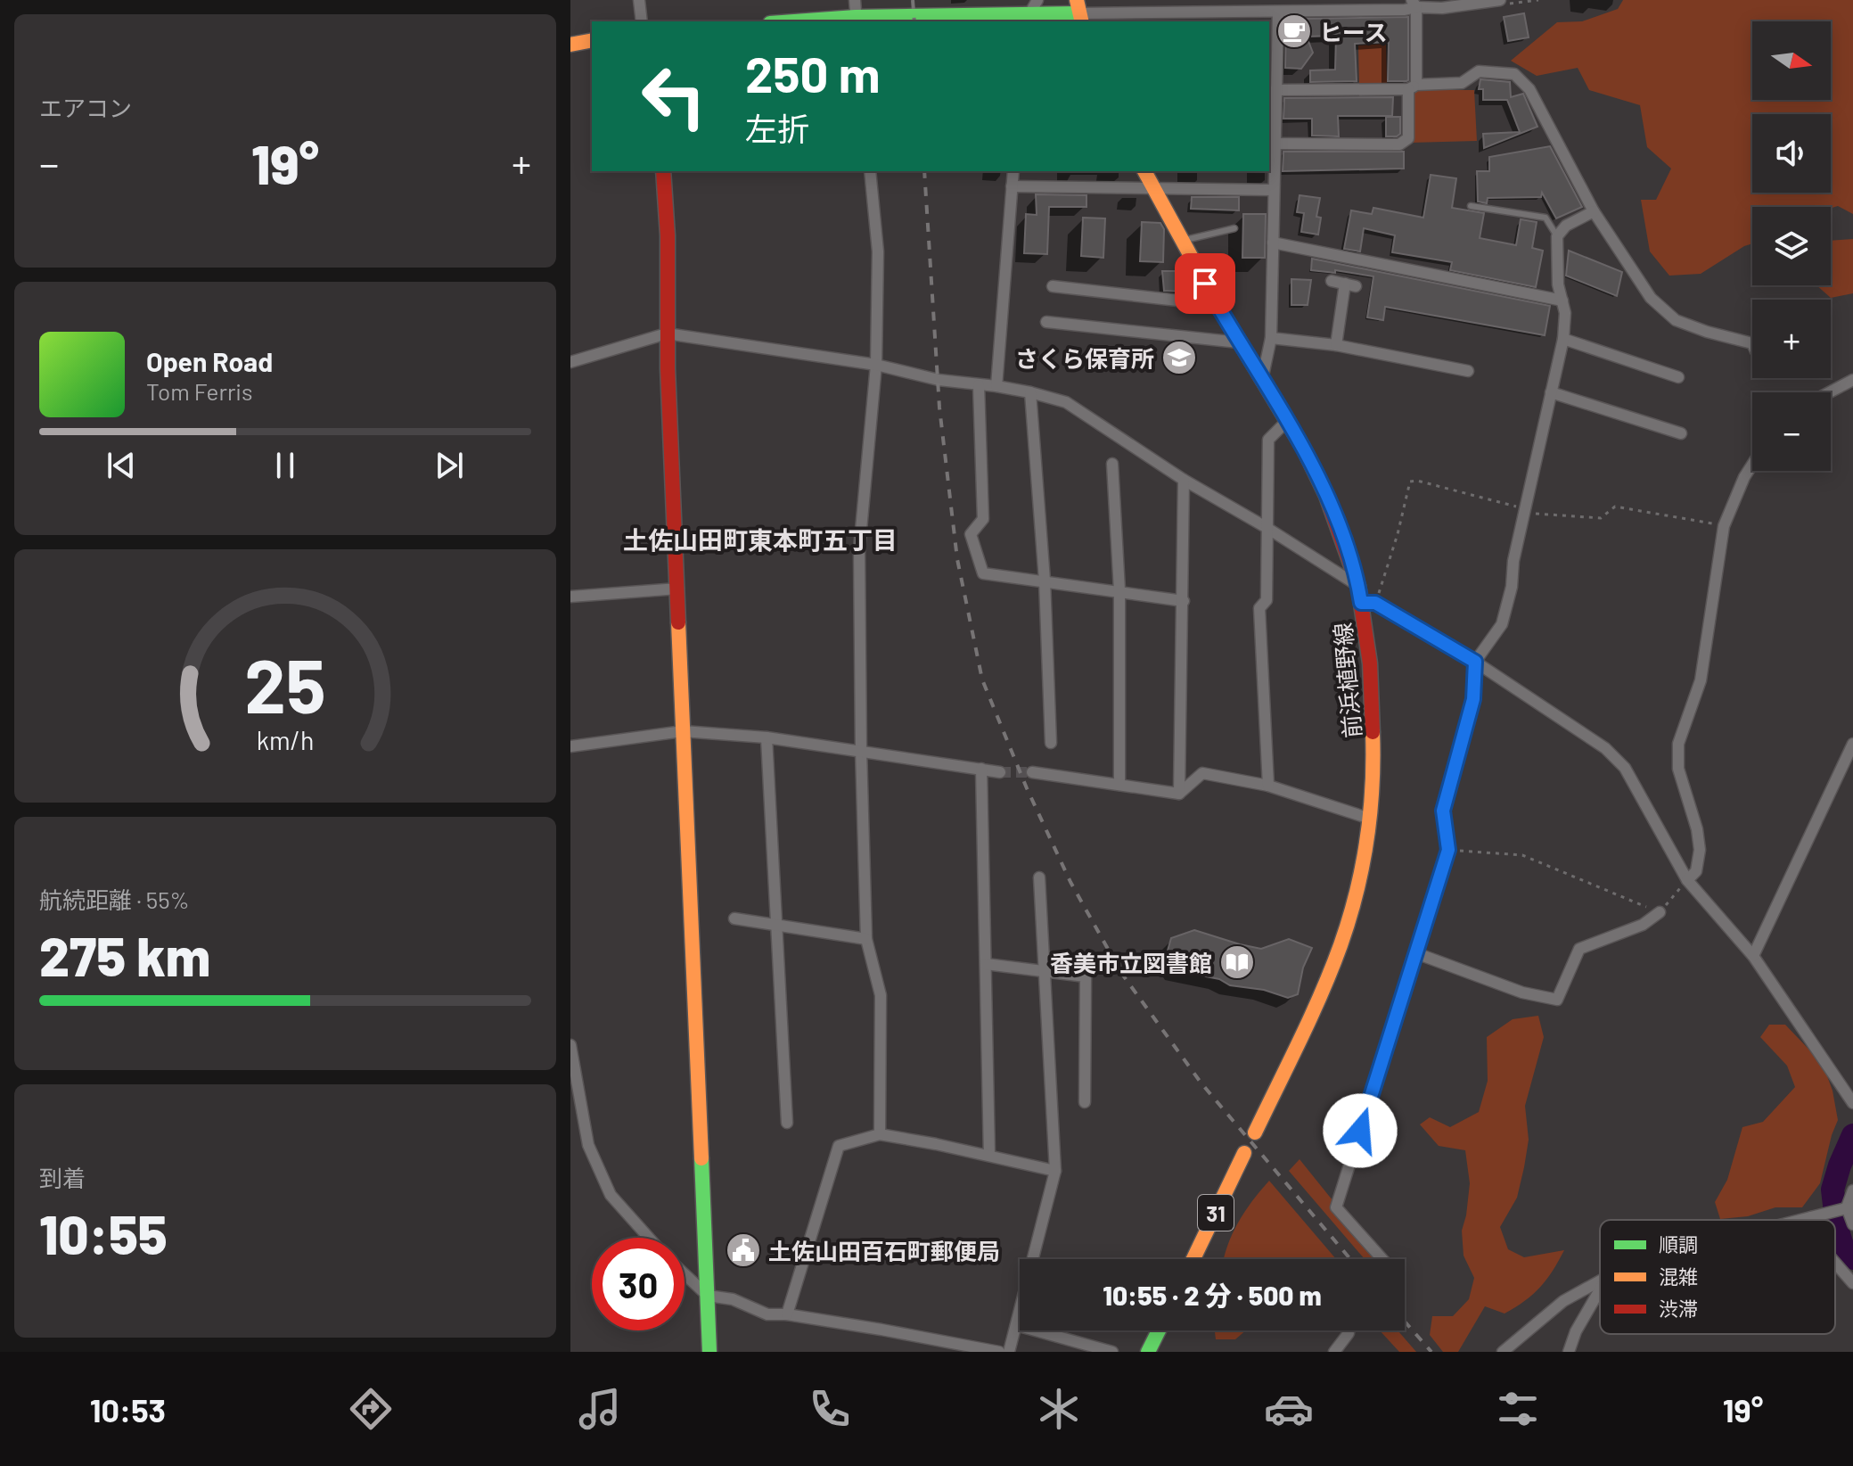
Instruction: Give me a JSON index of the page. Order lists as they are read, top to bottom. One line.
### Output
{"streets":{"street":["前浜植野線","31"]},"districts":["土佐山田町東本町五丁目"],"places":{"cafe":["ヒース"],"school or university":["さくら保育所"],"library":["香美市立図書館"],"public building":["土佐山田百石町郵便局"]},"legend":["順調","混雑","渋滞"],"north":"right","page":{"tile":["エアコン",["航続距離 · 55%","275 km"],["到着","10:55"]],"map_buttons":["+","−"],"turn":["250 m","左折"],"heat":["−","19°","+"],"song":["Open Road","Tom Ferris"],"limit":"30","trip":"10:55 · 2 分 · 500 m","tabs":["10:53","19°"],"gauge":["25","km/h"]}}
